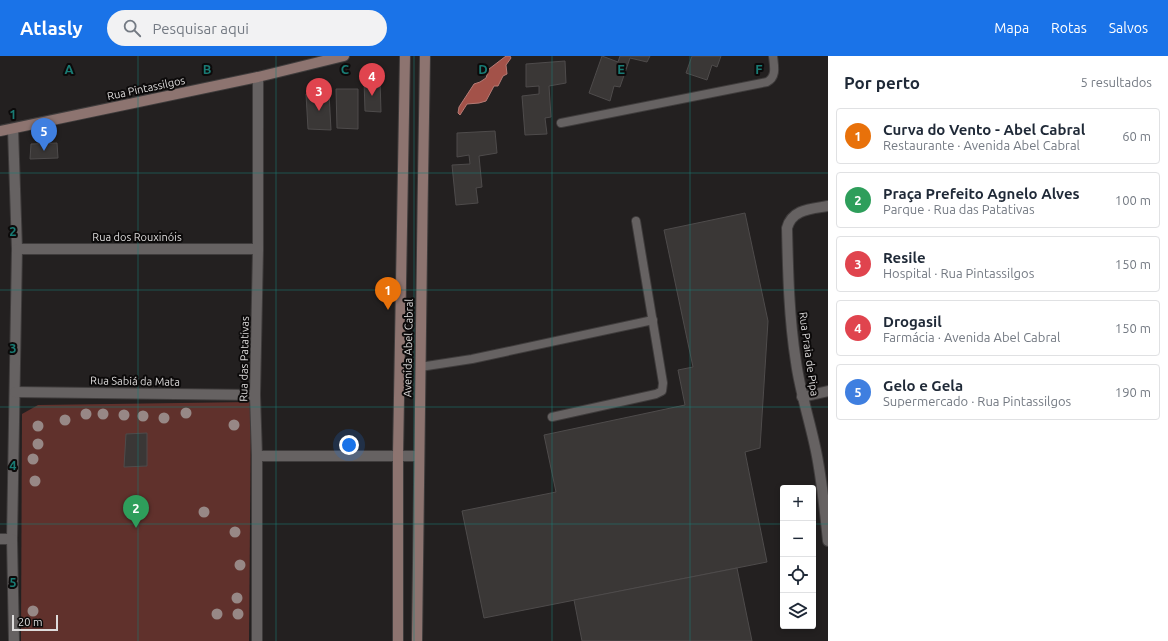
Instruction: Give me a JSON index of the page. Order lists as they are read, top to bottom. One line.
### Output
{"streets":{"main road":["Rua Pintassilgos","Avenida Abel Cabral"],"street":["Rua dos Rouxinóis","Rua Praia de Pipa","Rua das Patativas","Rua Sabiá da Mata"]},"crossings":[["Rua Pintassilgos","Rua das Patativas"],["Rua dos Rouxinóis","Rua das Patativas"],["Rua das Patativas","Rua Sabiá da Mata"]],"scale_bar":"20 m","page":{"header":"Atlasly","search":"Pesquisar aqui","nav":["Mapa","Rotas","Salvos"],"heading":["Por perto","5 resultados"],"pins":["4","3","5","1","2"],"list":[{"mark":"1","name":"Curva do Vento - Abel Cabral","note":"Restaurante · Avenida Abel Cabral","value":"60 m"},{"mark":"2","name":"Praça Prefeito Agnelo Alves","note":"Parque · Rua das Patativas","value":"100 m"},{"mark":"3","name":"Resile","note":"Hospital · Rua Pintassilgos","value":"150 m"},{"mark":"4","name":"Drogasil","note":"Farmácia · Avenida Abel Cabral","value":"150 m"},{"mark":"5","name":"Gelo e Gela","note":"Supermercado · Rua Pintassilgos","value":"190 m"}],"map_buttons":["+","−"],"scale":"20 m"},"grid":{"columns":["A","B","C","D","E","F"],"rows":["1","2","3","4","5"]}}
